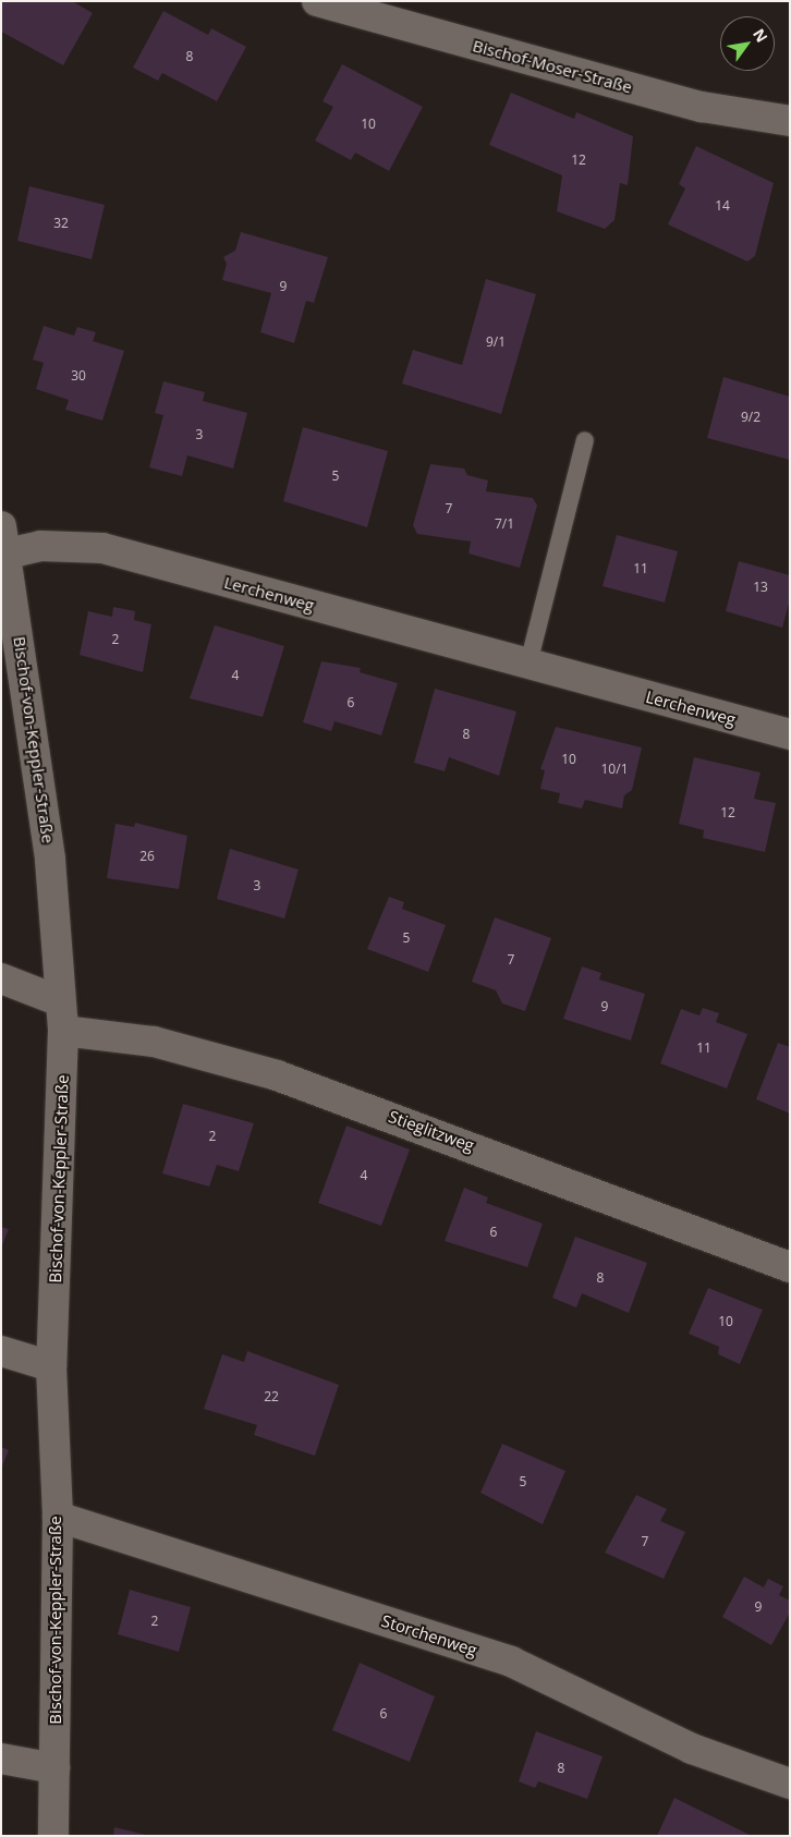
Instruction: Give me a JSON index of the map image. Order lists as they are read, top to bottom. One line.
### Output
{"streets":{"street":["Bischof-Moser-Straße","Lerchenweg","Bischof-von-Keppler-Straße","Stieglitzweg","Storchenweg"]},"crossings":[["Lerchenweg","Bischof-von-Keppler-Straße"],["Bischof-von-Keppler-Straße","Stieglitzweg"],["Bischof-von-Keppler-Straße","Storchenweg"]],"house_numbers":["8","10","12","14","32","9","9/1","30","9/2","3","5","7","7/1","11","13","2","4","6","8","10","10/1","12","26","3","5","7","9","11","2","4","6","8","10","22","5","7","9","2","6","8"],"north":"top right"}
